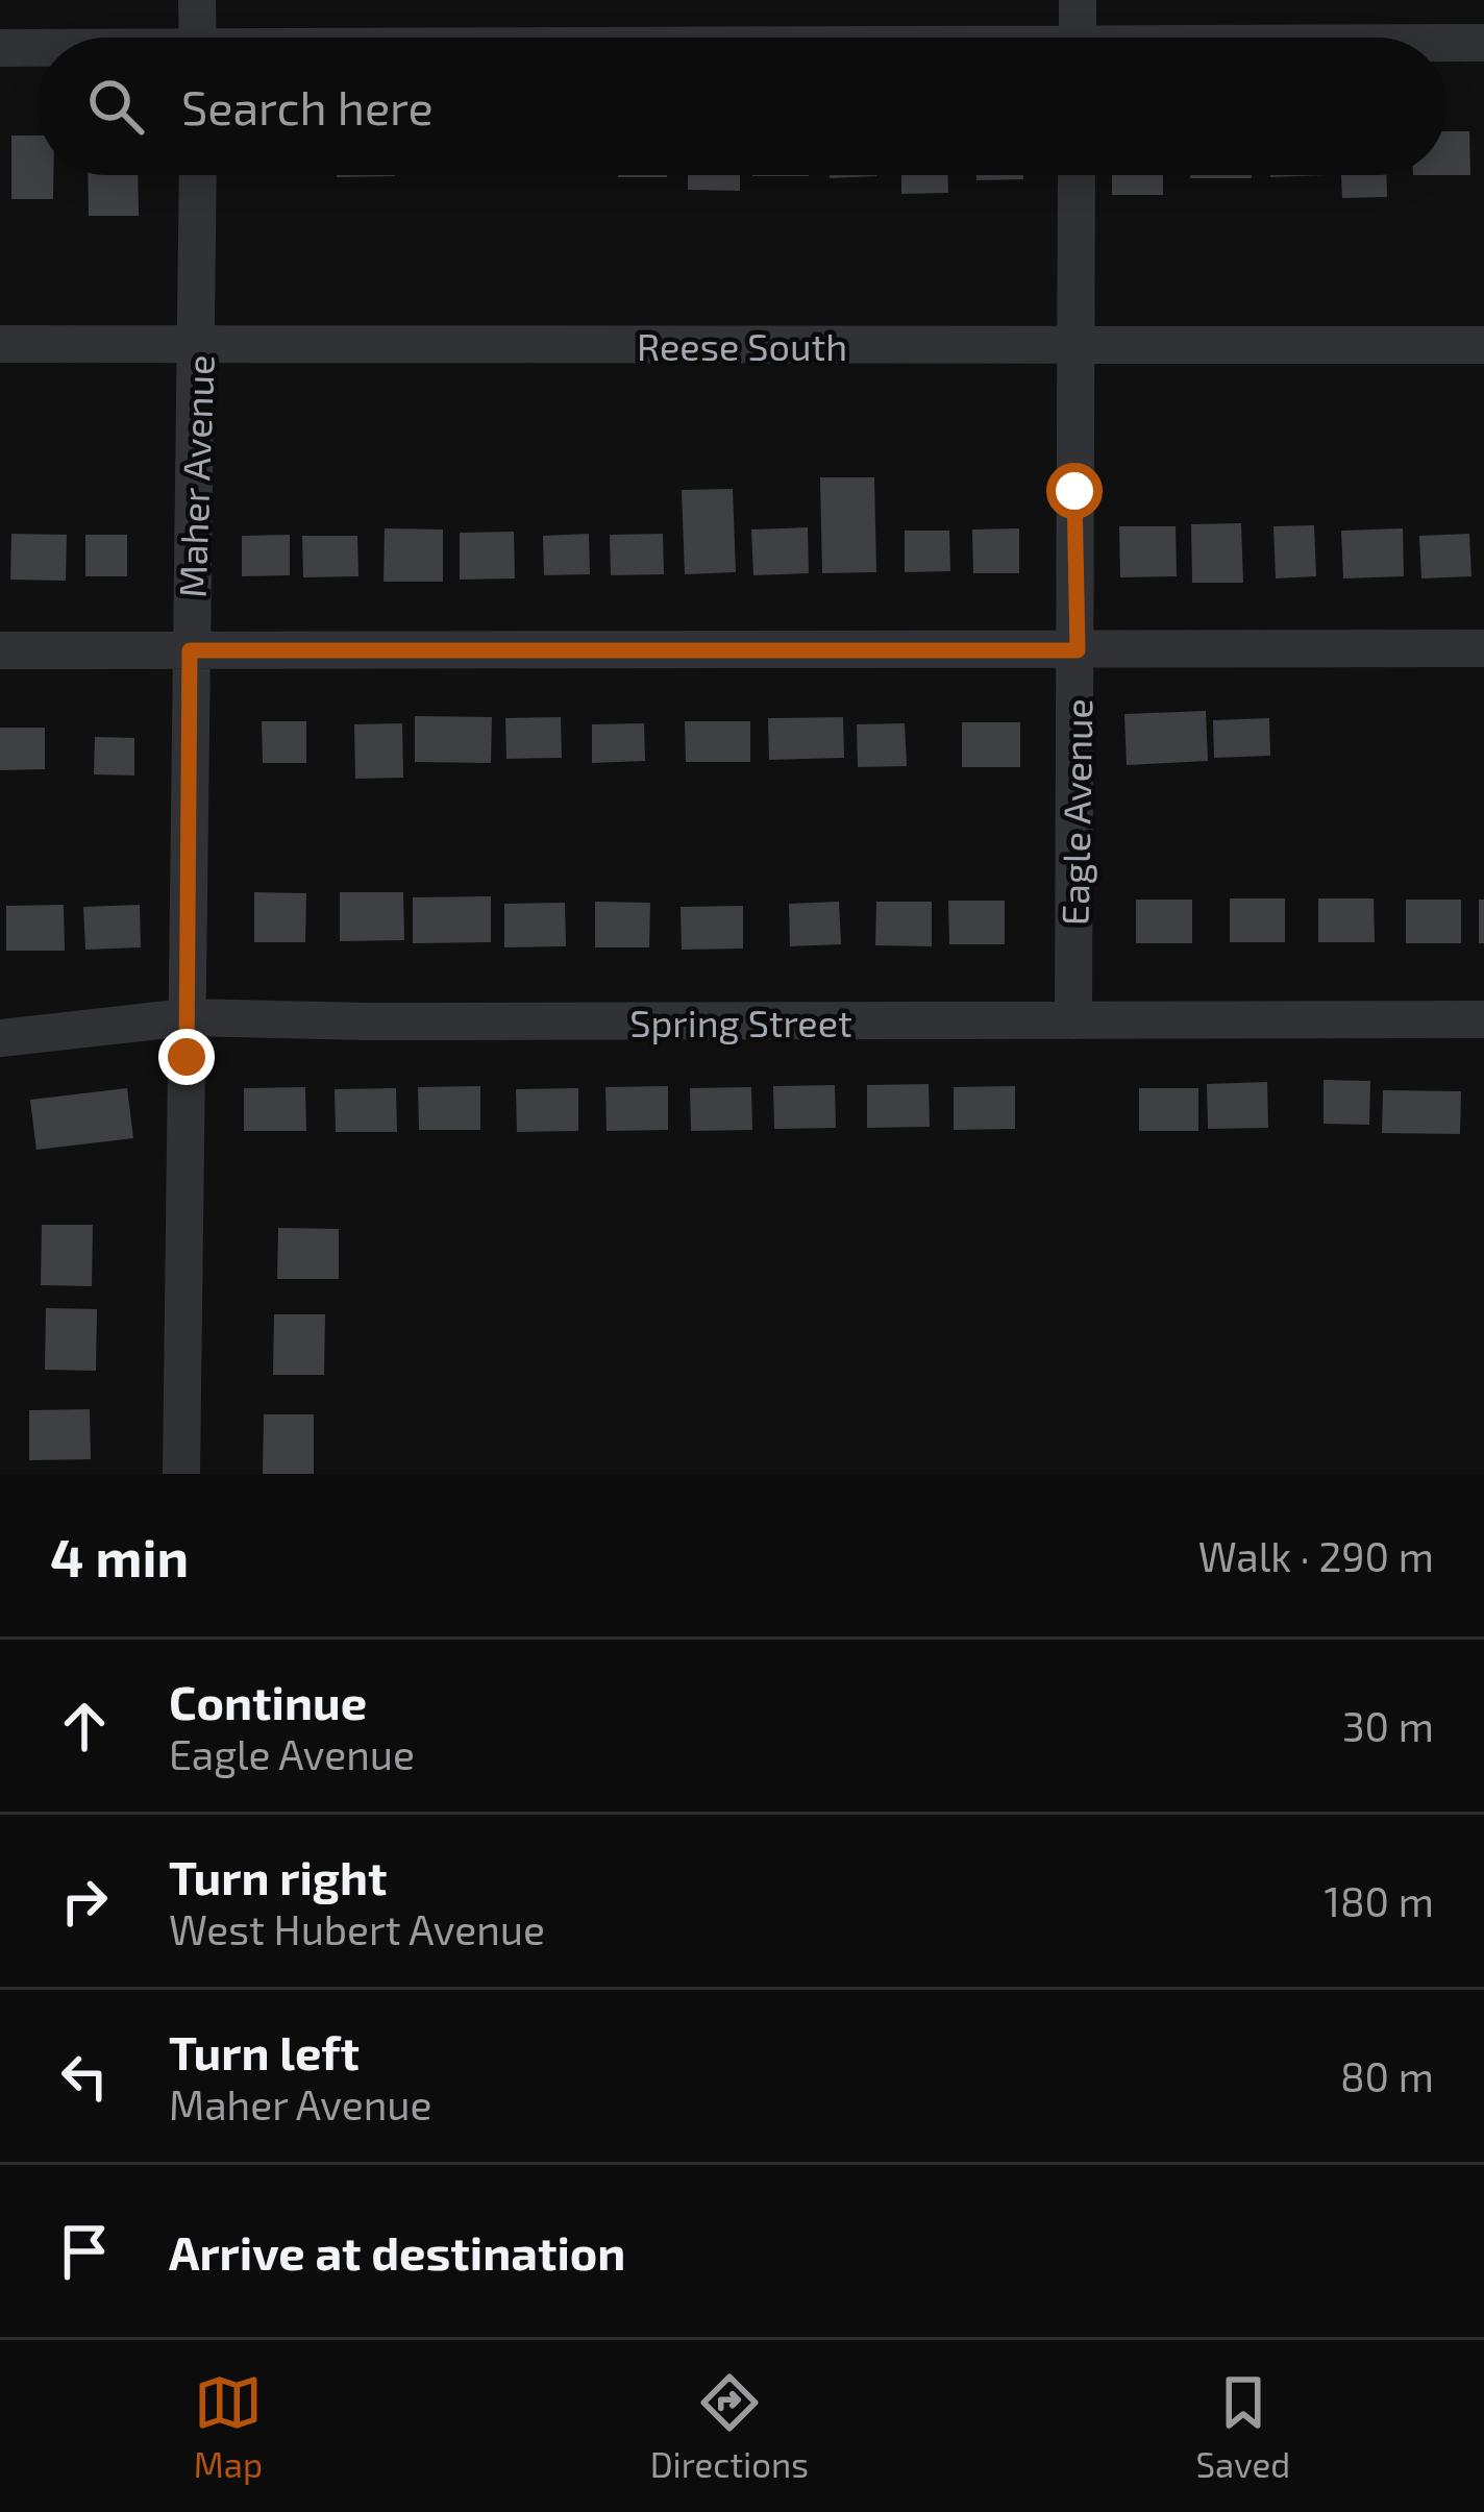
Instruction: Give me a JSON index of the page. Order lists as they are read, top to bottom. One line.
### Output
{"streets":{"street":["Reese South","Maher Avenue","Eagle Avenue","Spring Street"]},"crossings":[["Reese South","Maher Avenue"],["Reese South","Eagle Avenue"],["Maher Avenue","Spring Street"],["Eagle Avenue","Spring Street"]],"page":{"search":"Search here","heading":["4 min","Walk · 290 m"],"list":[["Continue","Eagle Avenue","30 m"],["Turn right","West Hubert Avenue","180 m"],["Turn left","Maher Avenue","80 m"],"Arrive at destination"],"nav":["Map","Directions","Saved"]}}
